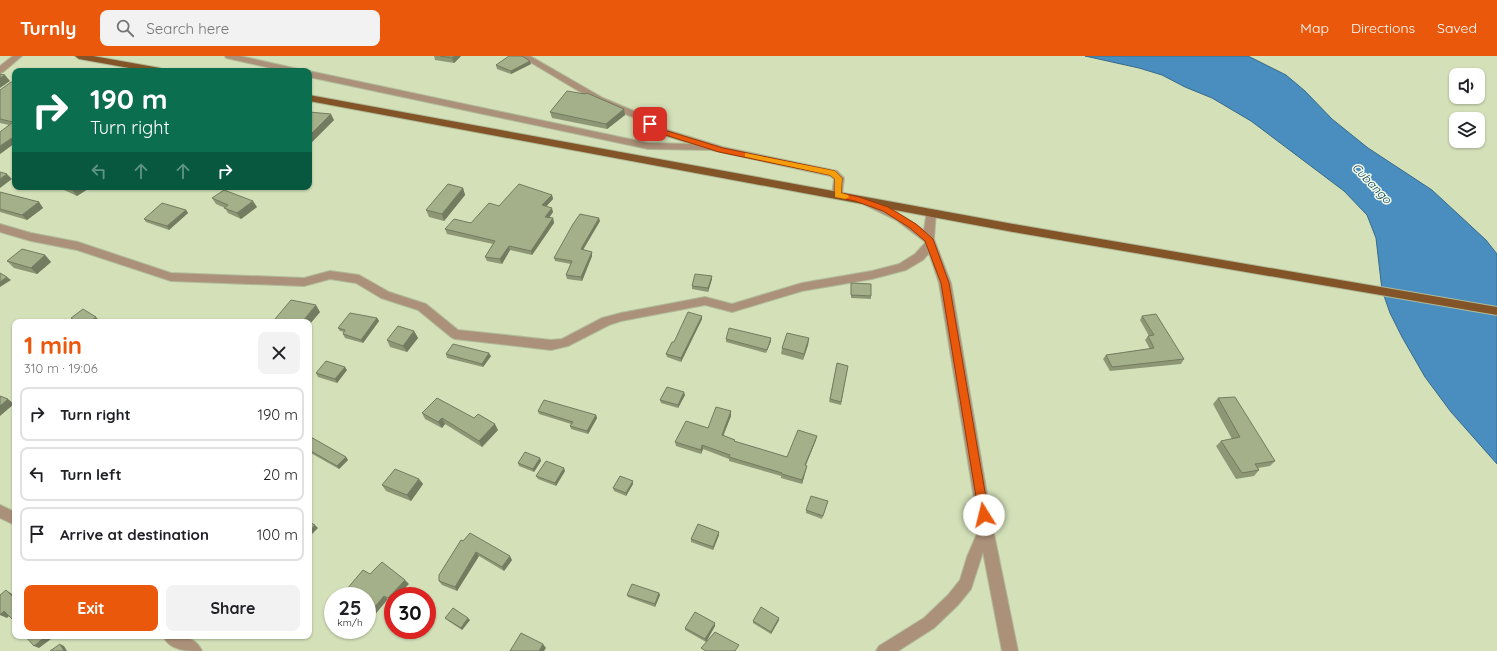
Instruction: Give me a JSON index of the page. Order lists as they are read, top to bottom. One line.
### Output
{"water":["Cubango"],"page":{"header":"Turnly","search":"Search here","nav":["Map","Directions","Saved"],"turn":["190 m","Turn right"],"heading":["1 min","310 m · 19:06"],"list":[{"name":"Turn right","value":"190 m"},{"name":"Turn left","value":"20 m"},{"name":"Arrive at destination","value":"100 m"}],"buttons":["Exit","Share"],"speed":"25 km/h","limit":"30"}}
